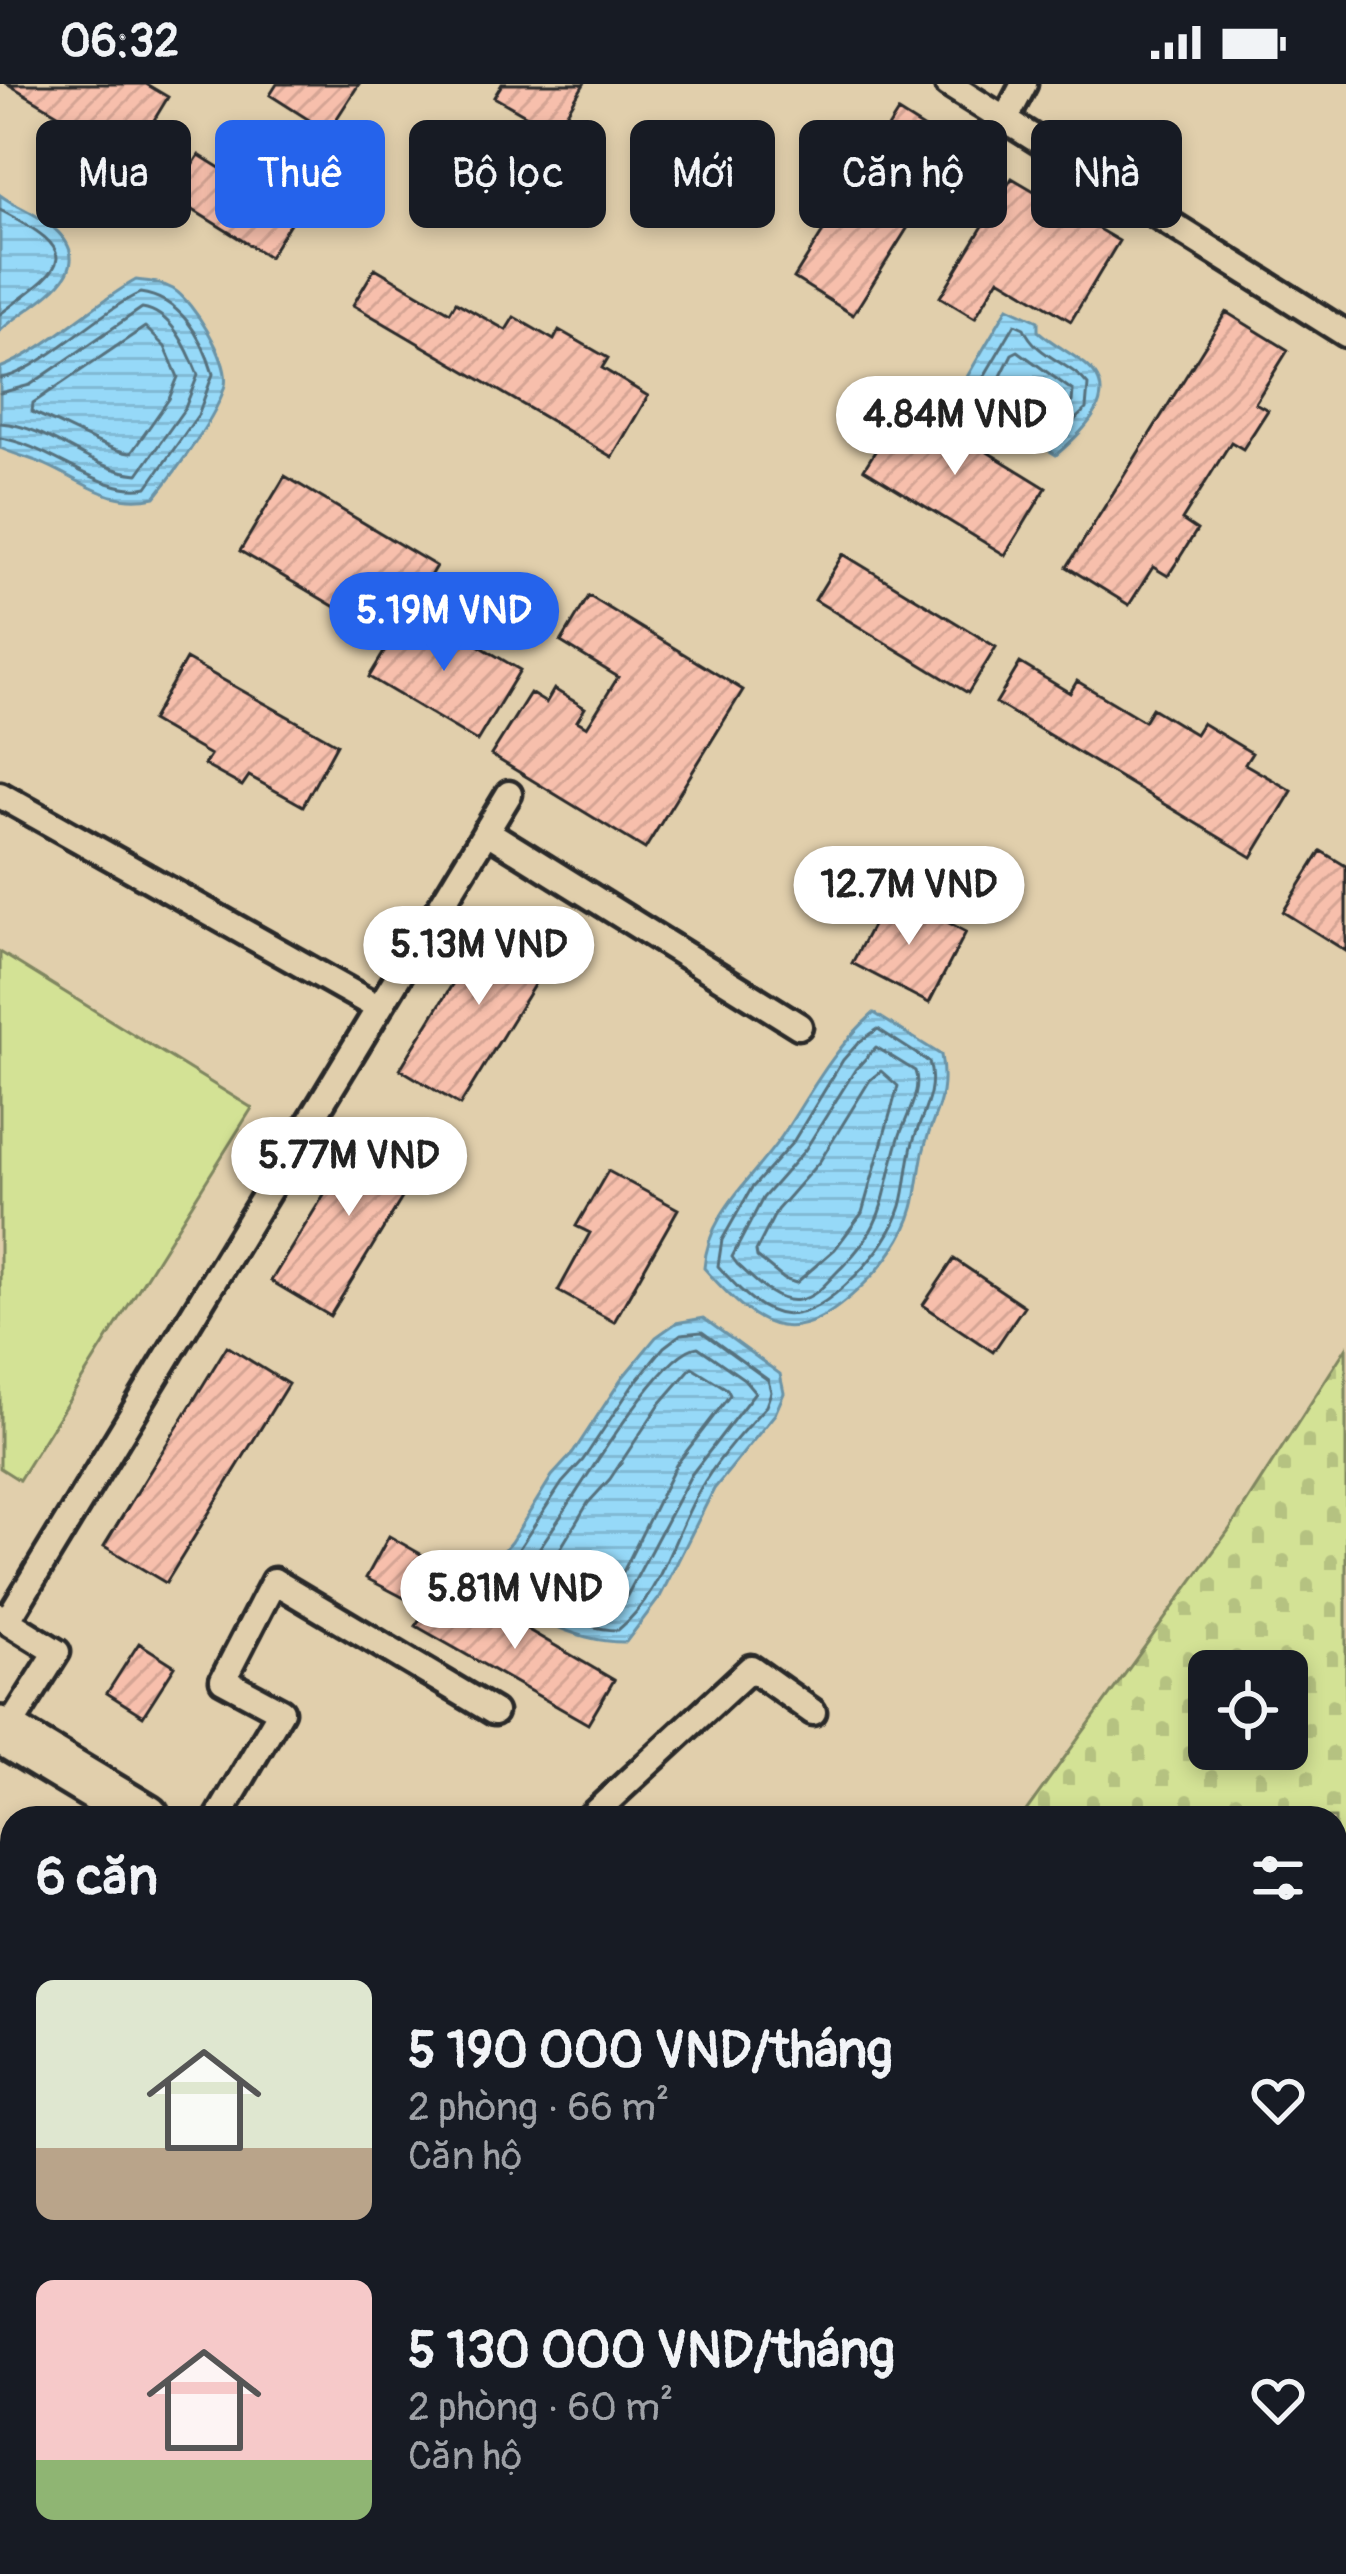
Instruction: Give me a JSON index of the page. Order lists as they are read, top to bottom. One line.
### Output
{"page":{"status":"06:32","chip":["Mua","Thuê","Bộ lọc","Mới","Căn hộ","Nhà"],"price":["4.84M VND","5.19M VND","12.7M VND","5.13M VND","5.77M VND","5.81M VND"],"heading":"6 căn","list":[{"name":"5 190 000 VND/tháng","note":"2 phòng · 66 m² · Căn hộ"},{"name":"5 130 000 VND/tháng","note":"2 phòng · 60 m² · Căn hộ"}]}}
